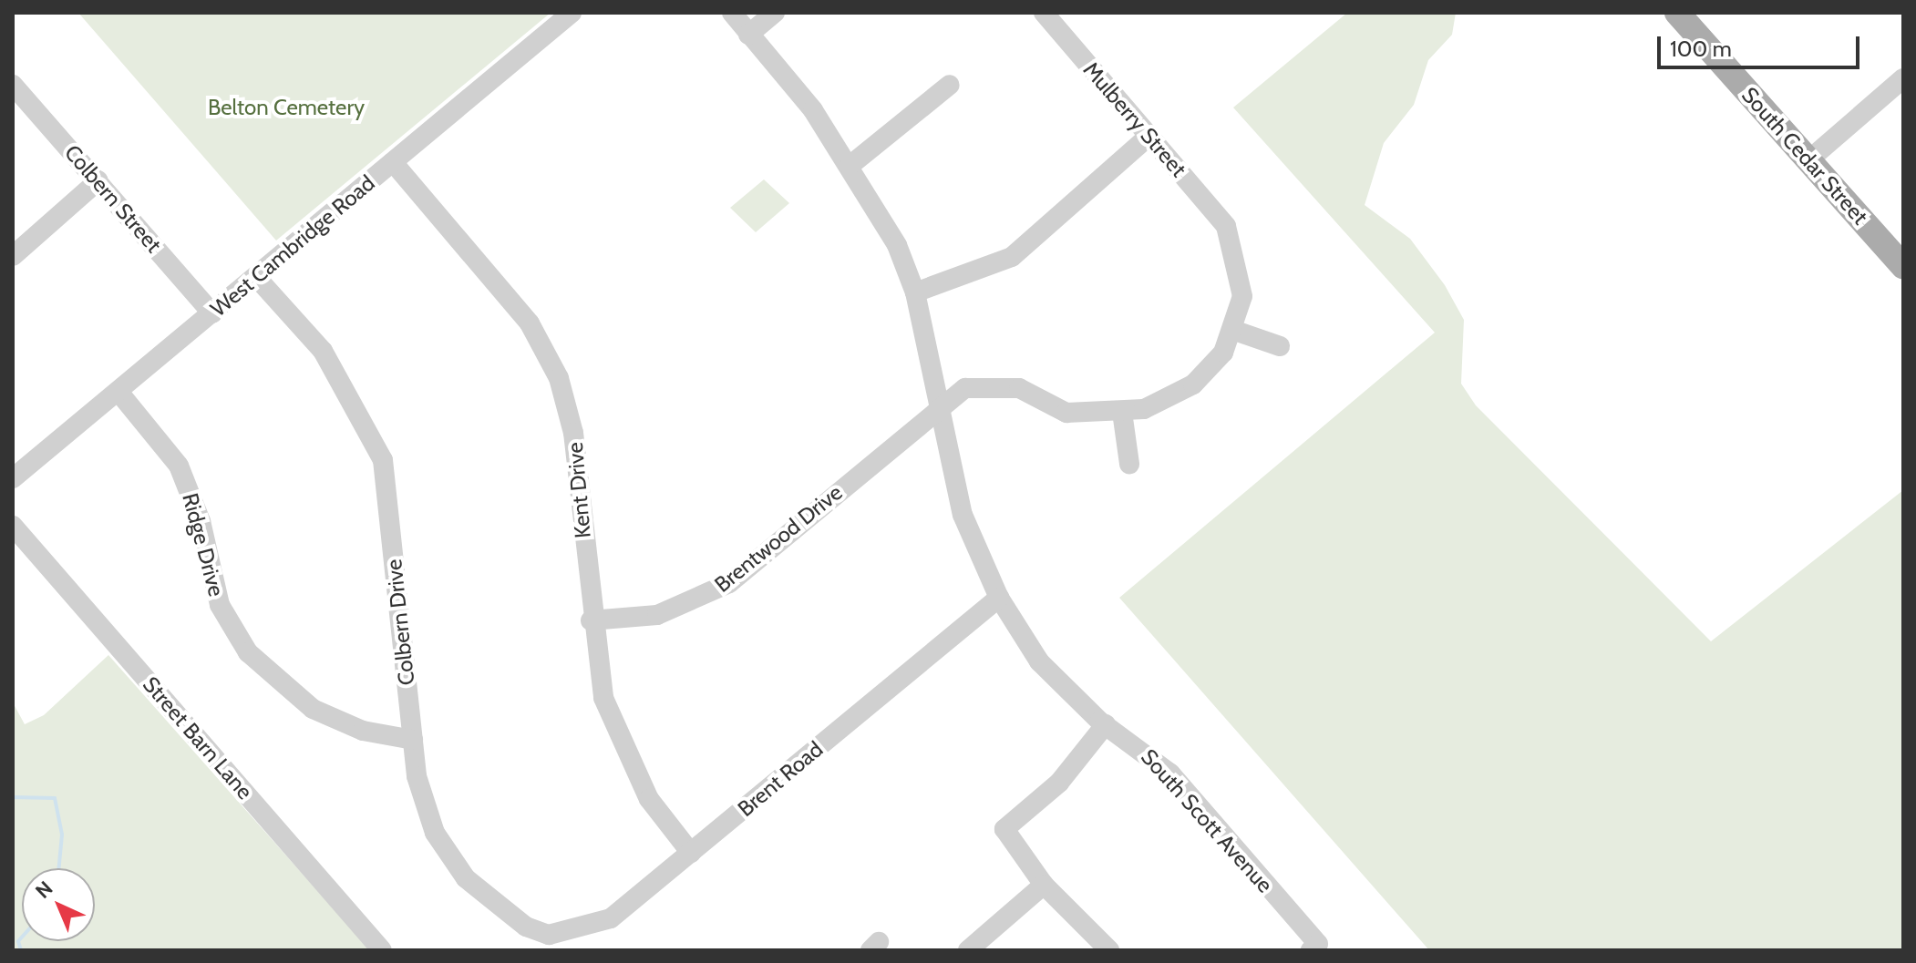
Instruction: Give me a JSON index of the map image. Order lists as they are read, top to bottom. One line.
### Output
{"streets":{"main road":["South Cedar Street"],"street":["Mulberry Street","Colbern Street","West Cambridge Road","Kent Drive","Brentwood Drive","Ridge Drive","Colbern Drive","Street Barn Lane","Brent Road","South Scott Avenue"]},"crossings":[["Mulberry Street","Brentwood Drive"],["Colbern Street","West Cambridge Road"],["West Cambridge Road","Kent Drive"],["West Cambridge Road","Ridge Drive"],["West Cambridge Road","Colbern Drive"],["Kent Drive","Brentwood Drive"],["Kent Drive","Brent Road"],["Brentwood Drive","South Scott Avenue"],["Ridge Drive","Colbern Drive"],["Colbern Drive","Brent Road"],["Brent Road","South Scott Avenue"]],"parks":["Belton Cemetery"],"scale_bar":"100 m","north":"top left"}
